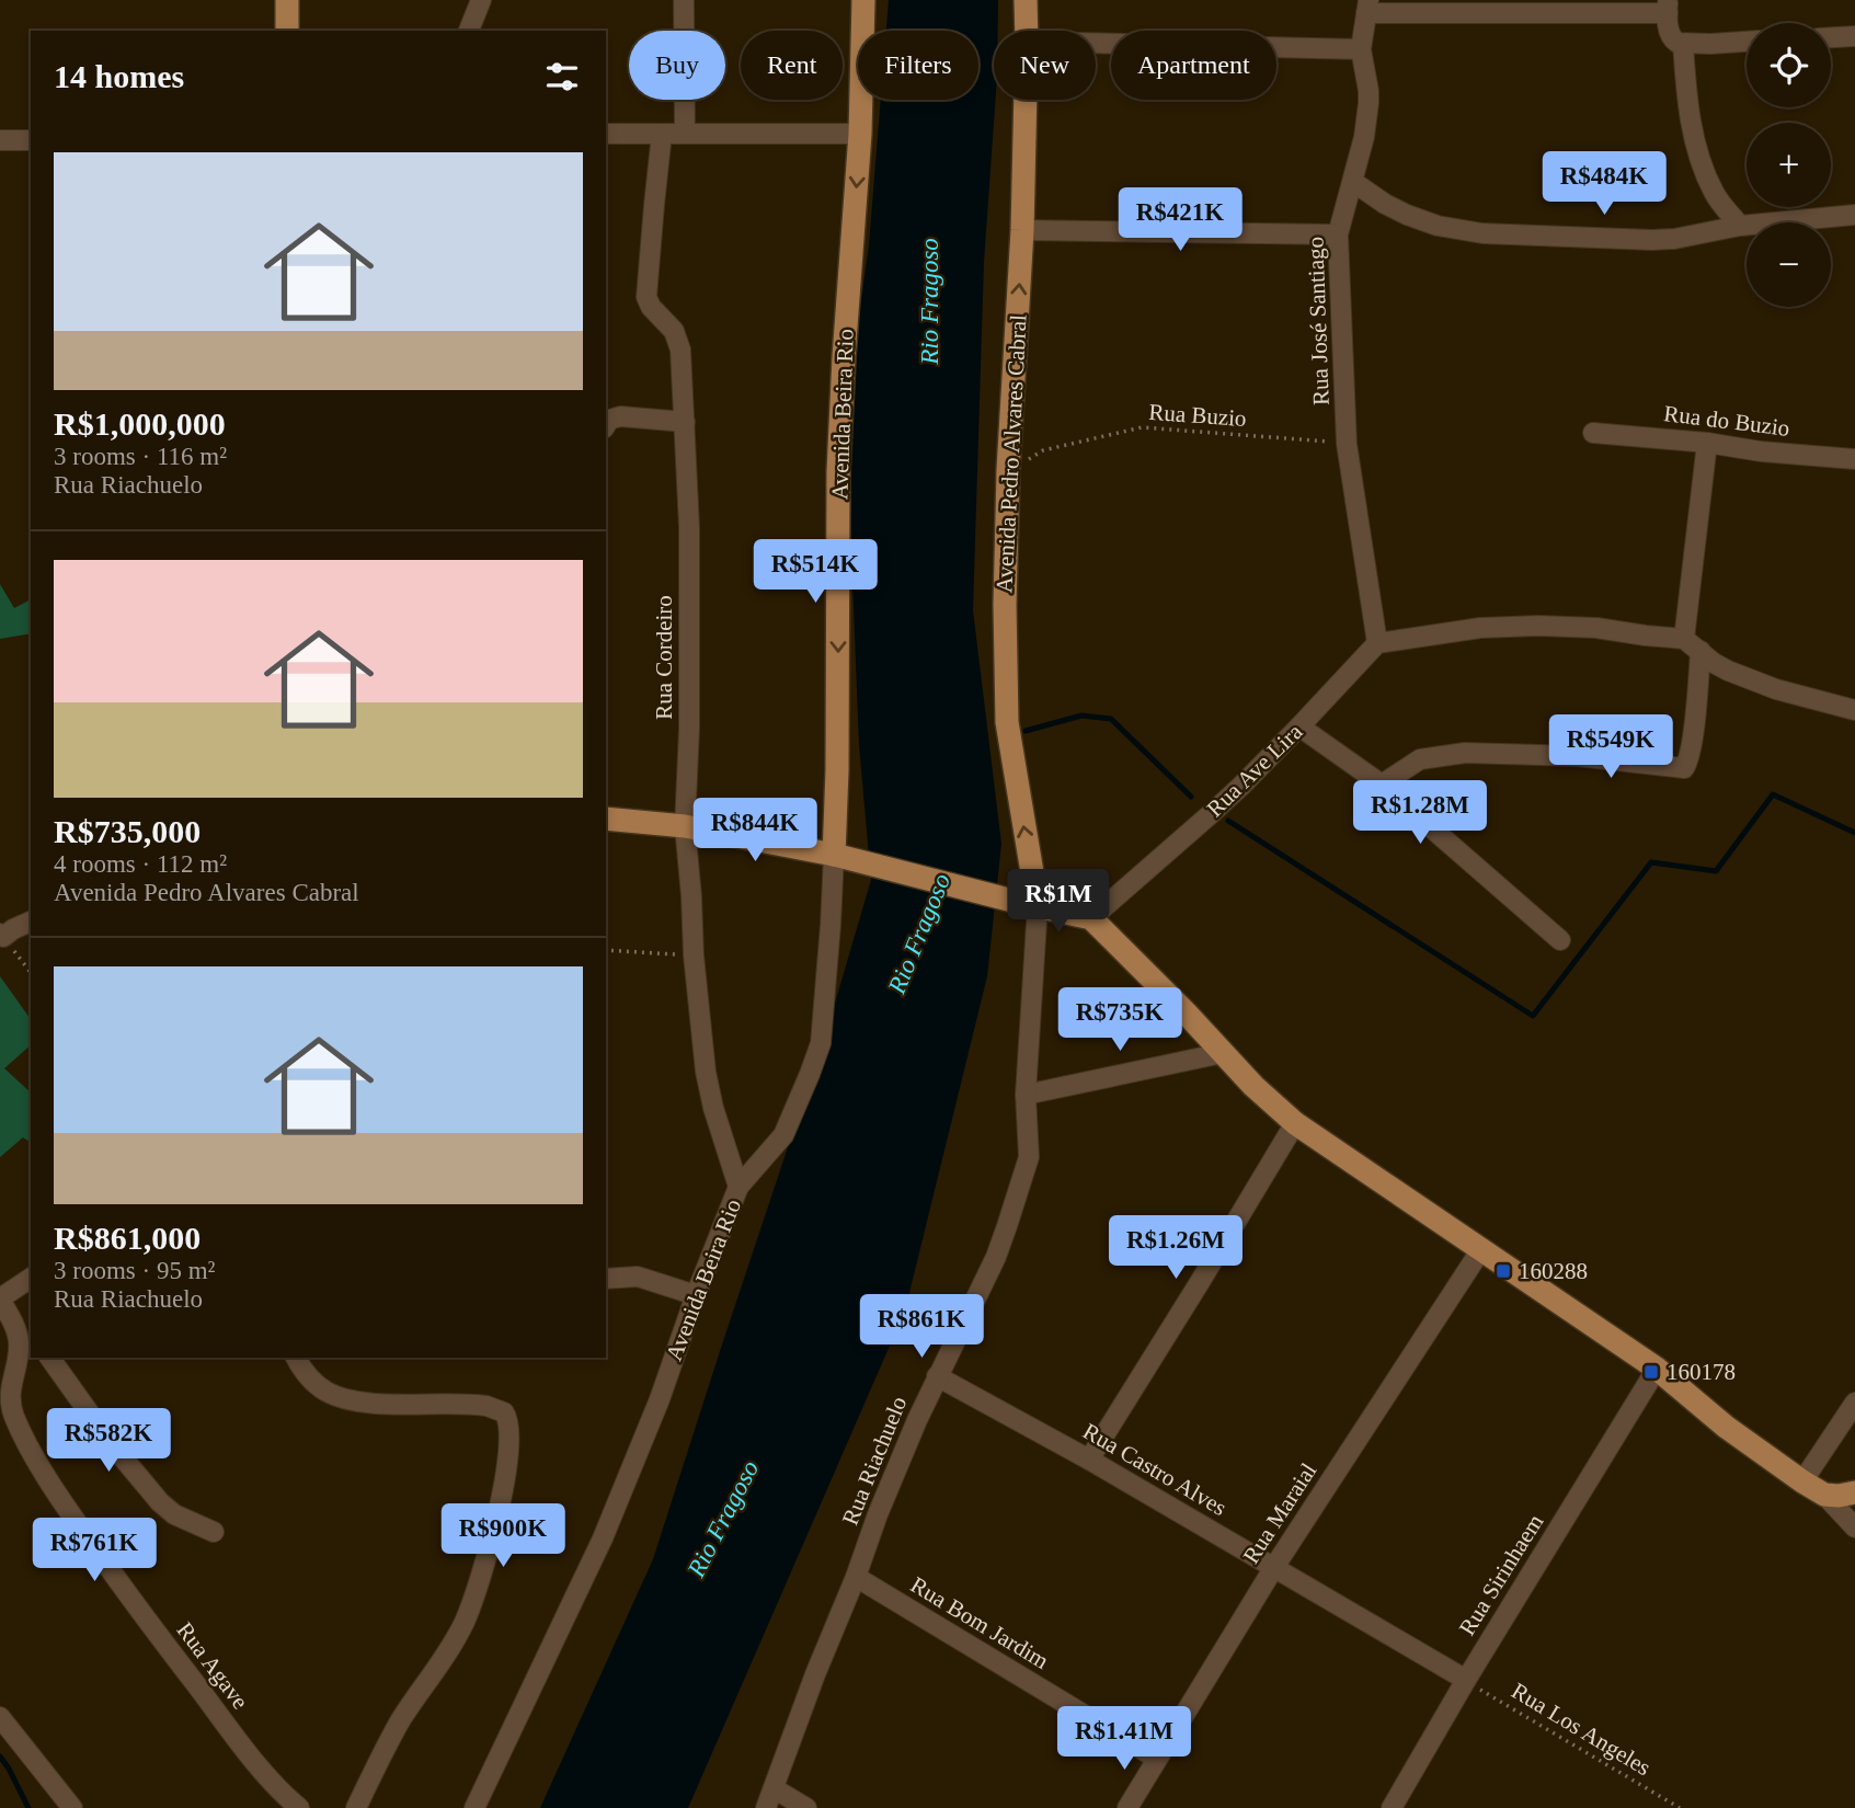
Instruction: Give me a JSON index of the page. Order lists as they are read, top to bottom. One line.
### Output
{"streets":{"main road":["Avenida Beira Rio","Avenida Pedro Alvares Cabral"],"street":["Rua José Santiago","Rua do Buzio","Rua Cordeiro","Rua Ave Lira","Rua Riachuelo","Rua Castro Alves","Rua Maraial","Rua Sirinhaem","Rua Bom Jardim","Rua Agave"],"path":["Rua Buzio","Rua Los Angeles"]},"crossings":[["Rua José Santiago","Rua Buzio"],["Rua José Santiago","Rua Ave Lira"],["Avenida Beira Rio","Rua Cordeiro"],["Rua Buzio","Avenida Pedro Alvares Cabral"],["Avenida Pedro Alvares Cabral","Rua Riachuelo"],["Rua Riachuelo","Rua Castro Alves"],["Rua Riachuelo","Rua Bom Jardim"],["Rua Castro Alves","Rua Maraial"],["Rua Castro Alves","Rua Sirinhaem"],["Rua Castro Alves","Rua Los Angeles"],["Rua Maraial","Rua Bom Jardim"],["Rua Sirinhaem","Rua Los Angeles"]],"one_way":["Avenida Beira Rio","Avenida Pedro Alvares Cabral"],"water":["Rio Fragoso"],"places":{"transit":["160288","160178"]},"page":{"map_buttons":["+","−"],"chip":["Buy","Rent","Filters","New","Apartment"],"heading":"14 homes","list":[{"name":"R$1,000,000","note":"3 rooms · 116 m² · Rua Riachuelo"},{"name":"R$735,000","note":"4 rooms · 112 m² · Avenida Pedro Alvares Cabral"},{"name":"R$861,000","note":"3 rooms · 95 m² · Rua Riachuelo"}],"price":["R$484K","R$421K","R$514K","R$549K","R$1.28M","R$844K","R$1M","R$735K","R$1.26M","R$861K","R$582K","R$900K","R$761K","R$1.41M"]}}
